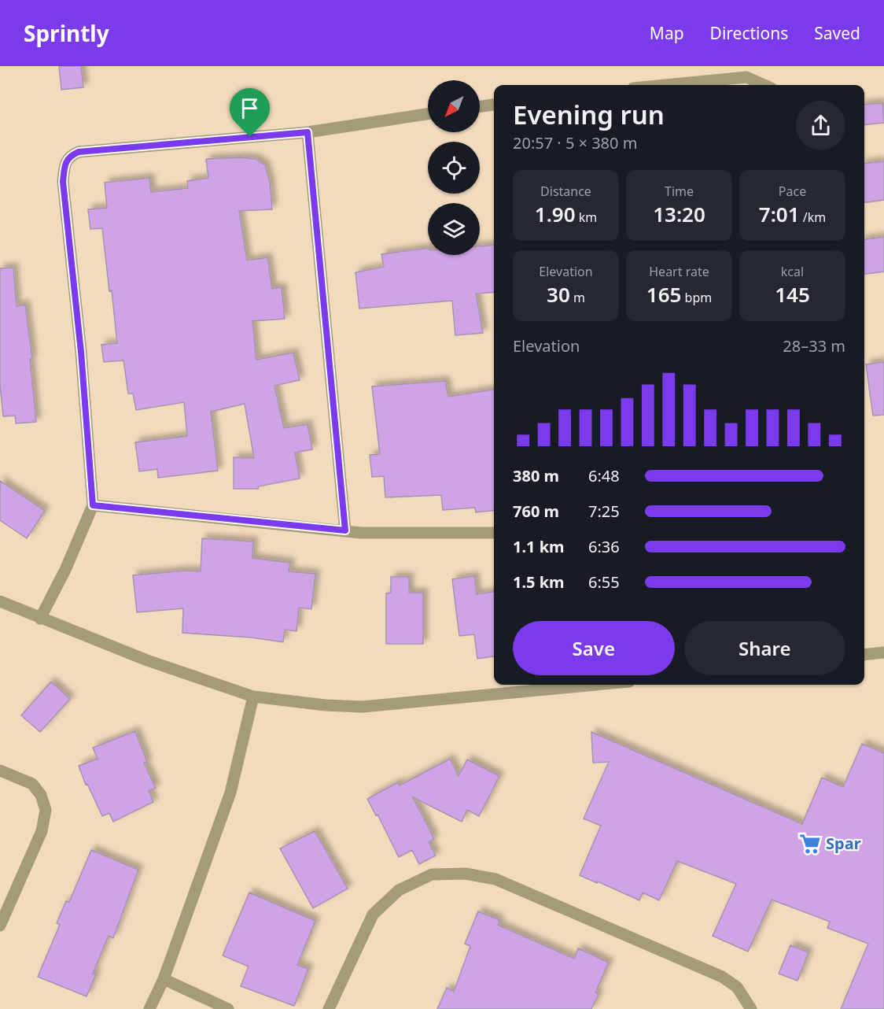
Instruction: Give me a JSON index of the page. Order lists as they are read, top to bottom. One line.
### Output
{"places":{"supermarket":["Spar"]},"north":"bottom left","page":{"header":"Sprintly","nav":["Map","Directions","Saved"],"heading":["Evening run","20:57 · 5 × 380 m"],"stats":[["Distance","1.90 km"],["Time","13:20"],["Pace","7:01 /km"],["Elevation","30 m"],["Heart rate","165 bpm"],["kcal","145"]],"chart":["Elevation","28–33 m"],"list":[{"name":"380 m","note":"6:48"},{"name":"760 m","note":"7:25"},{"name":"1.1 km","note":"6:36"},{"name":"1.5 km","note":"6:55"}],"buttons":["Save","Share"]}}
